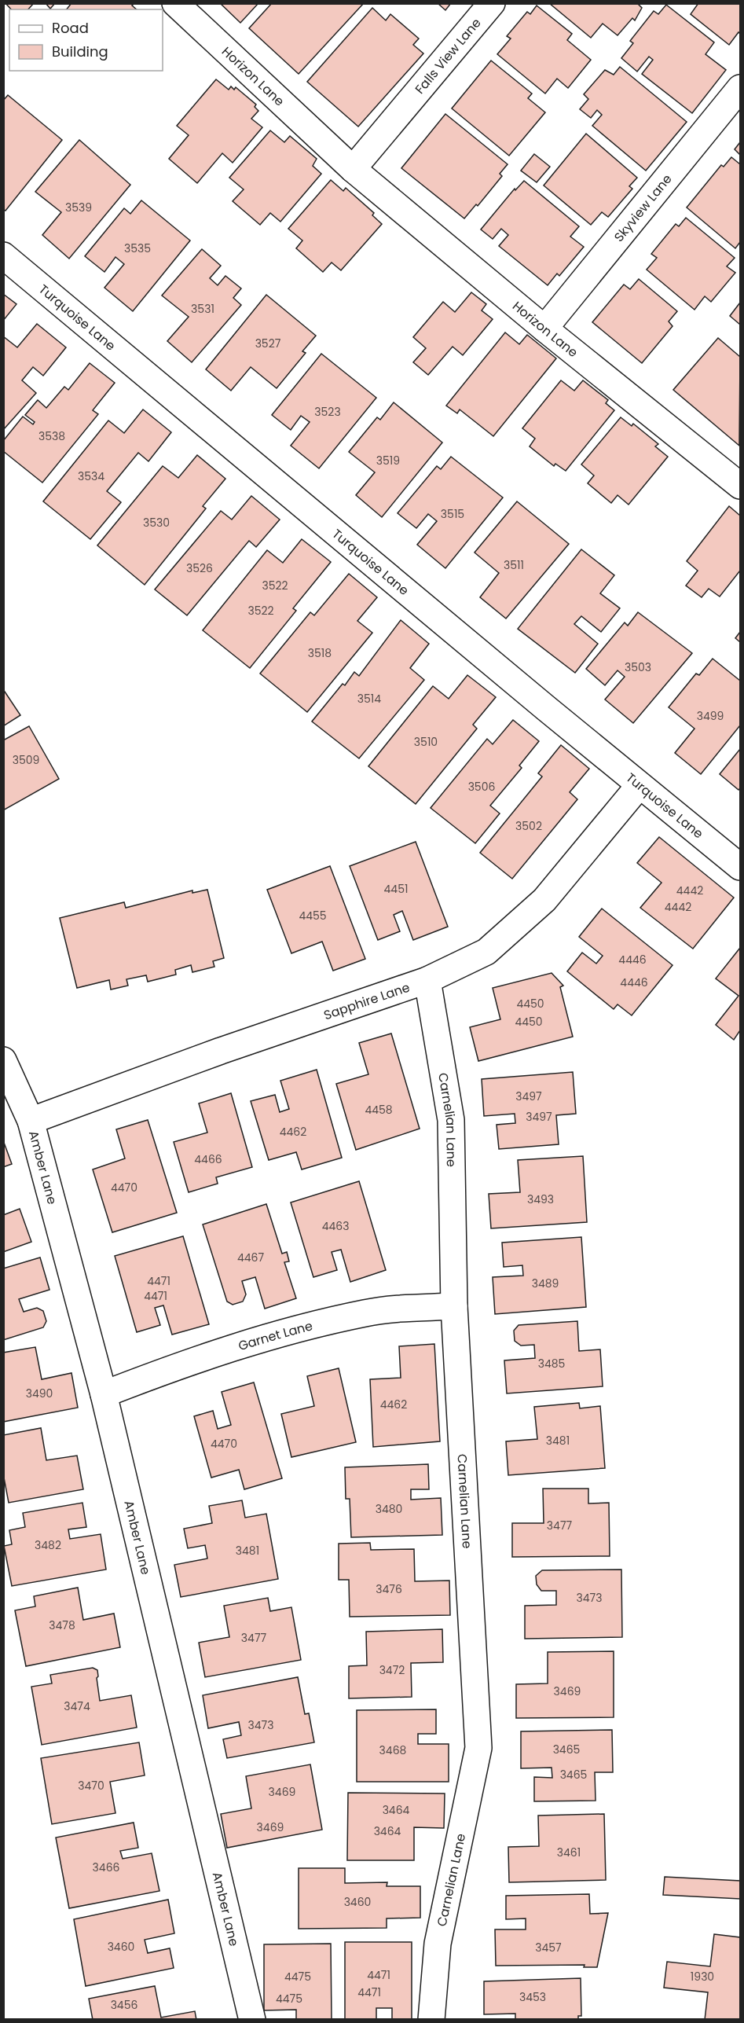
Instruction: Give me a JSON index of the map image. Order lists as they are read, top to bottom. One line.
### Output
{"streets":{"street":["Falls View Lane","Horizon Lane","Skyview Lane","Turquoise Lane","Sapphire Lane","Carnelian Lane","Amber Lane","Garnet Lane"]},"crossings":[["Falls View Lane","Horizon Lane"],["Horizon Lane","Skyview Lane"],["Turquoise Lane","Sapphire Lane"],["Sapphire Lane","Carnelian Lane"],["Sapphire Lane","Amber Lane"],["Carnelian Lane","Garnet Lane"],["Amber Lane","Garnet Lane"]],"house_numbers":["3539","3535","3531","3527","3523","3538","3519","3534","3515","3530","3511","3526","3522","3522","3518","3503","3514","3499","3510","3509","3506","3502","4451","4442","4442","4455","4446","4446","4450","4450","3497","4458","3497","4462","4466","4470","3493","4463","4467","4471","3489","4471","3485","3490","4462","3481","4470","3480","3477","3482","3481","3476","3473","3478","3477","3472","3469","3474","3473","3465","3468","3465","3470","3469","3464","3469","3464","3461","3466","3460","3460","3457","4471","4475","1930","4471","3453","4475","3456"],"legend":["Road","Building"]}
